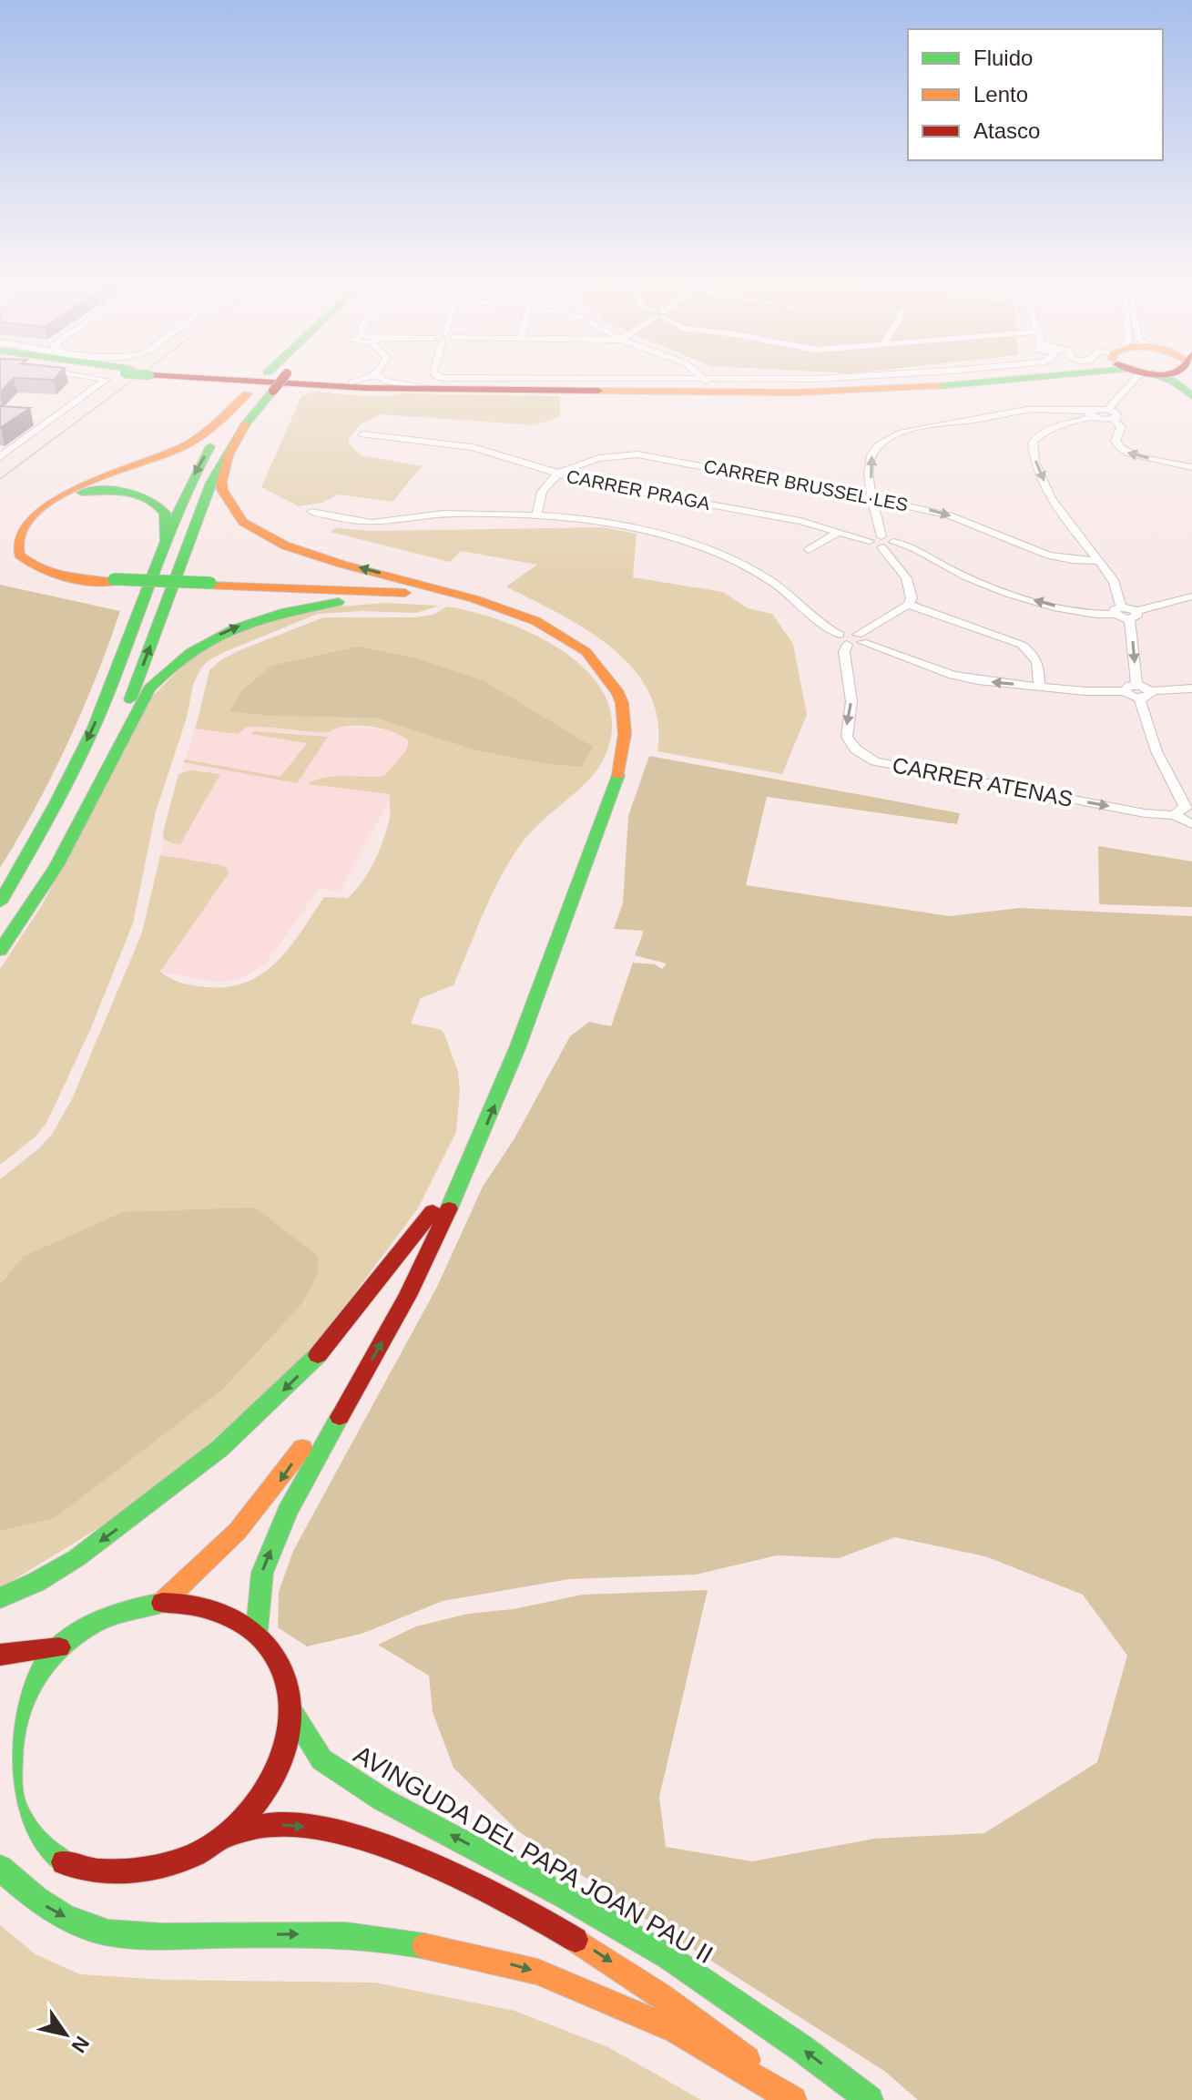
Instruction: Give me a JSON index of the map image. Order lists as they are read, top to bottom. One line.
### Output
{"streets":{"main road":["AVINGUDA DEL PAPA JOAN PAU II"],"street":["CARRER BRUSSEL·LES","CARRER PRAGA","CARRER ATENAS"]},"crossings":[["CARRER BRUSSEL·LES","CARRER PRAGA"]],"legend":["Fluido","Lento","Atasco"],"north":"bottom right"}
